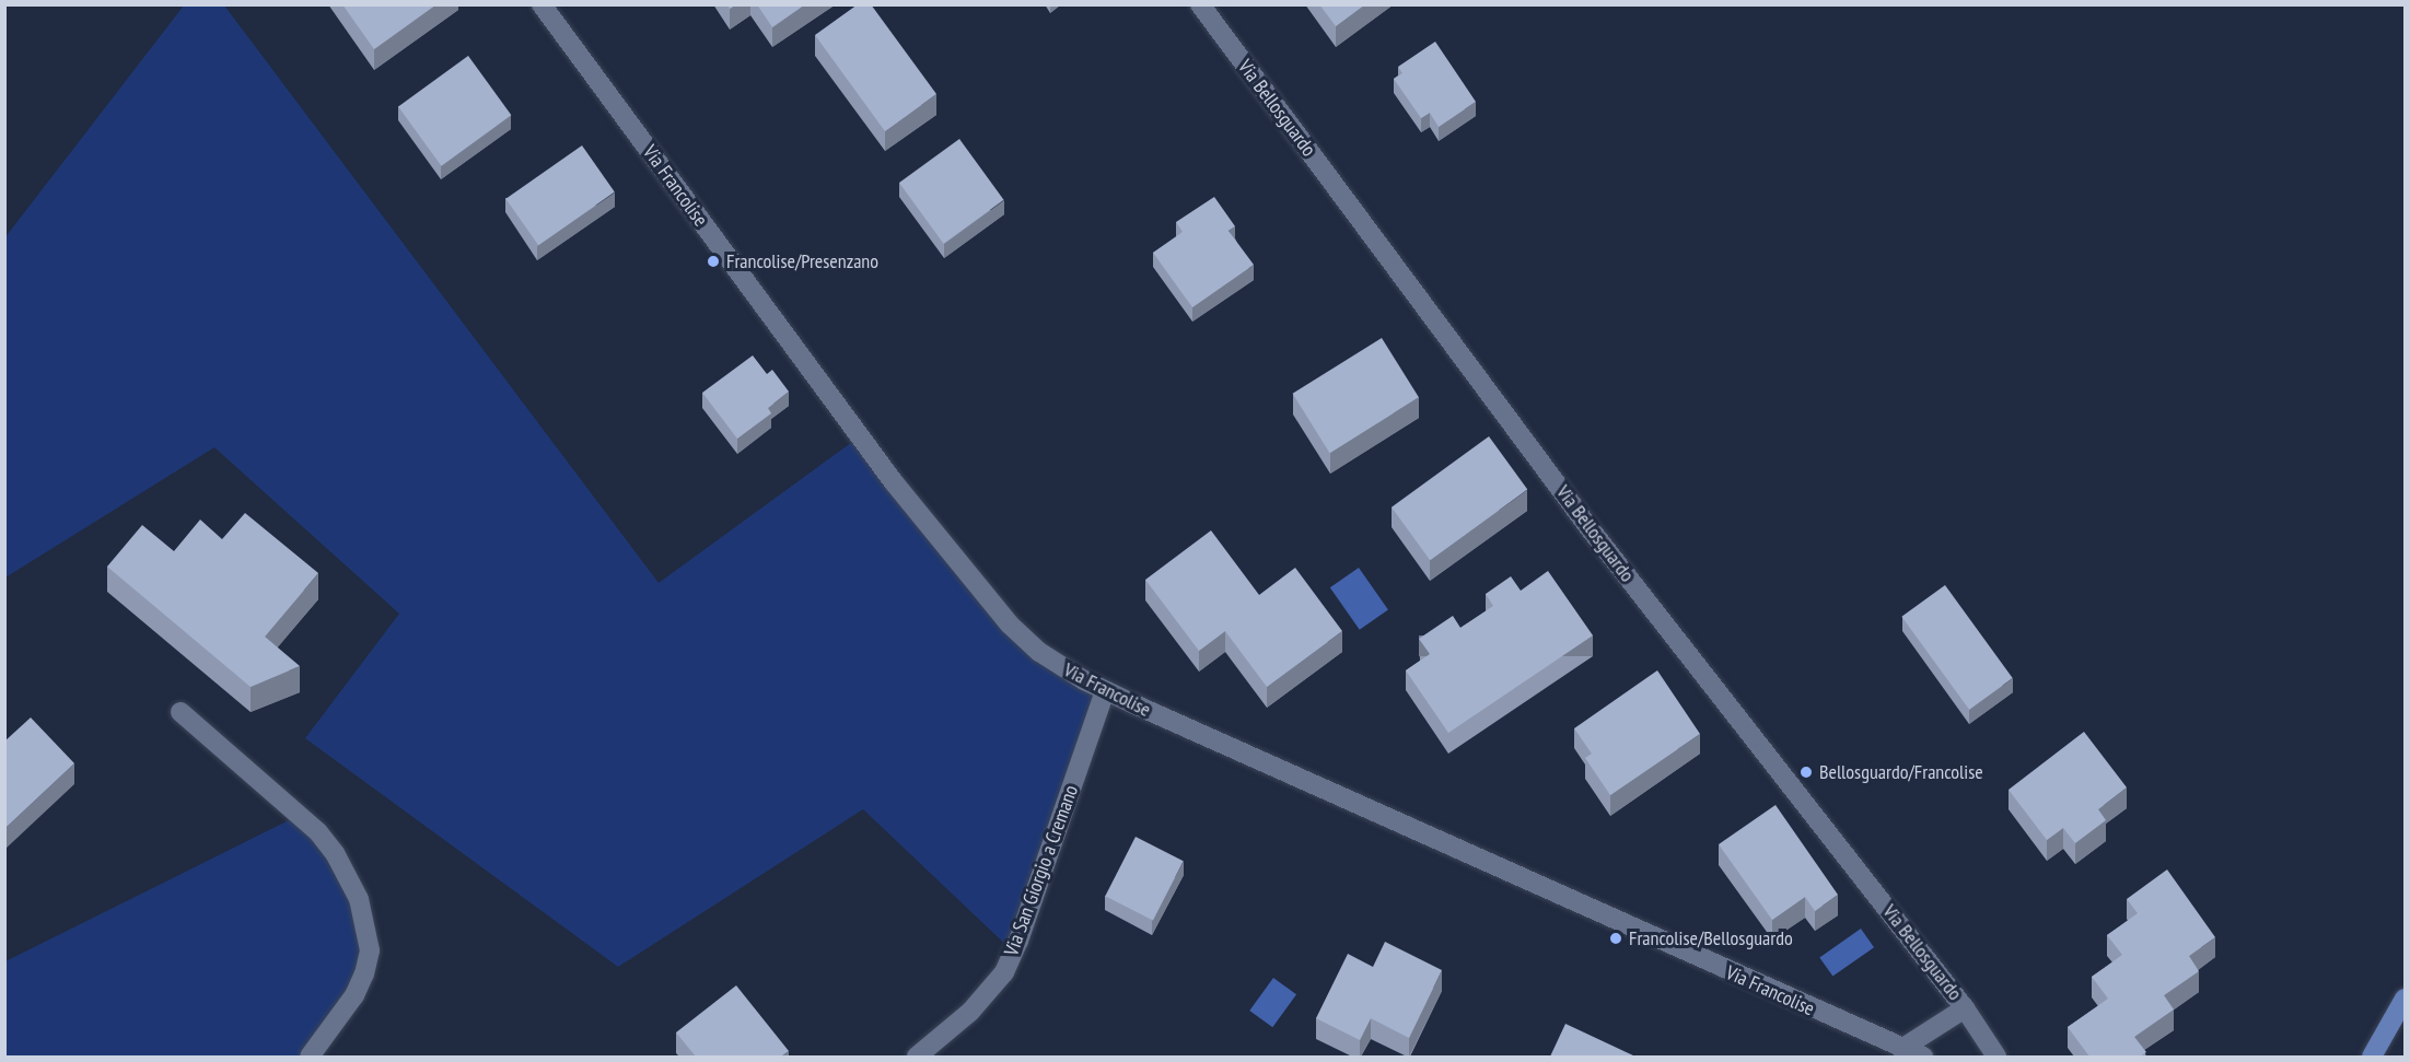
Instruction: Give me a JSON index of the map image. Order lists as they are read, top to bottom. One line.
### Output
{"streets":{"street":["Via Bellosguardo","Via Francolise","Via San Giorgio a Cremano"]},"crossings":[["Via Francolise","Via San Giorgio a Cremano"]],"places":["Francolise/Presenzano","Bellosguardo/Francolise","Francolise/Bellosguardo"]}
